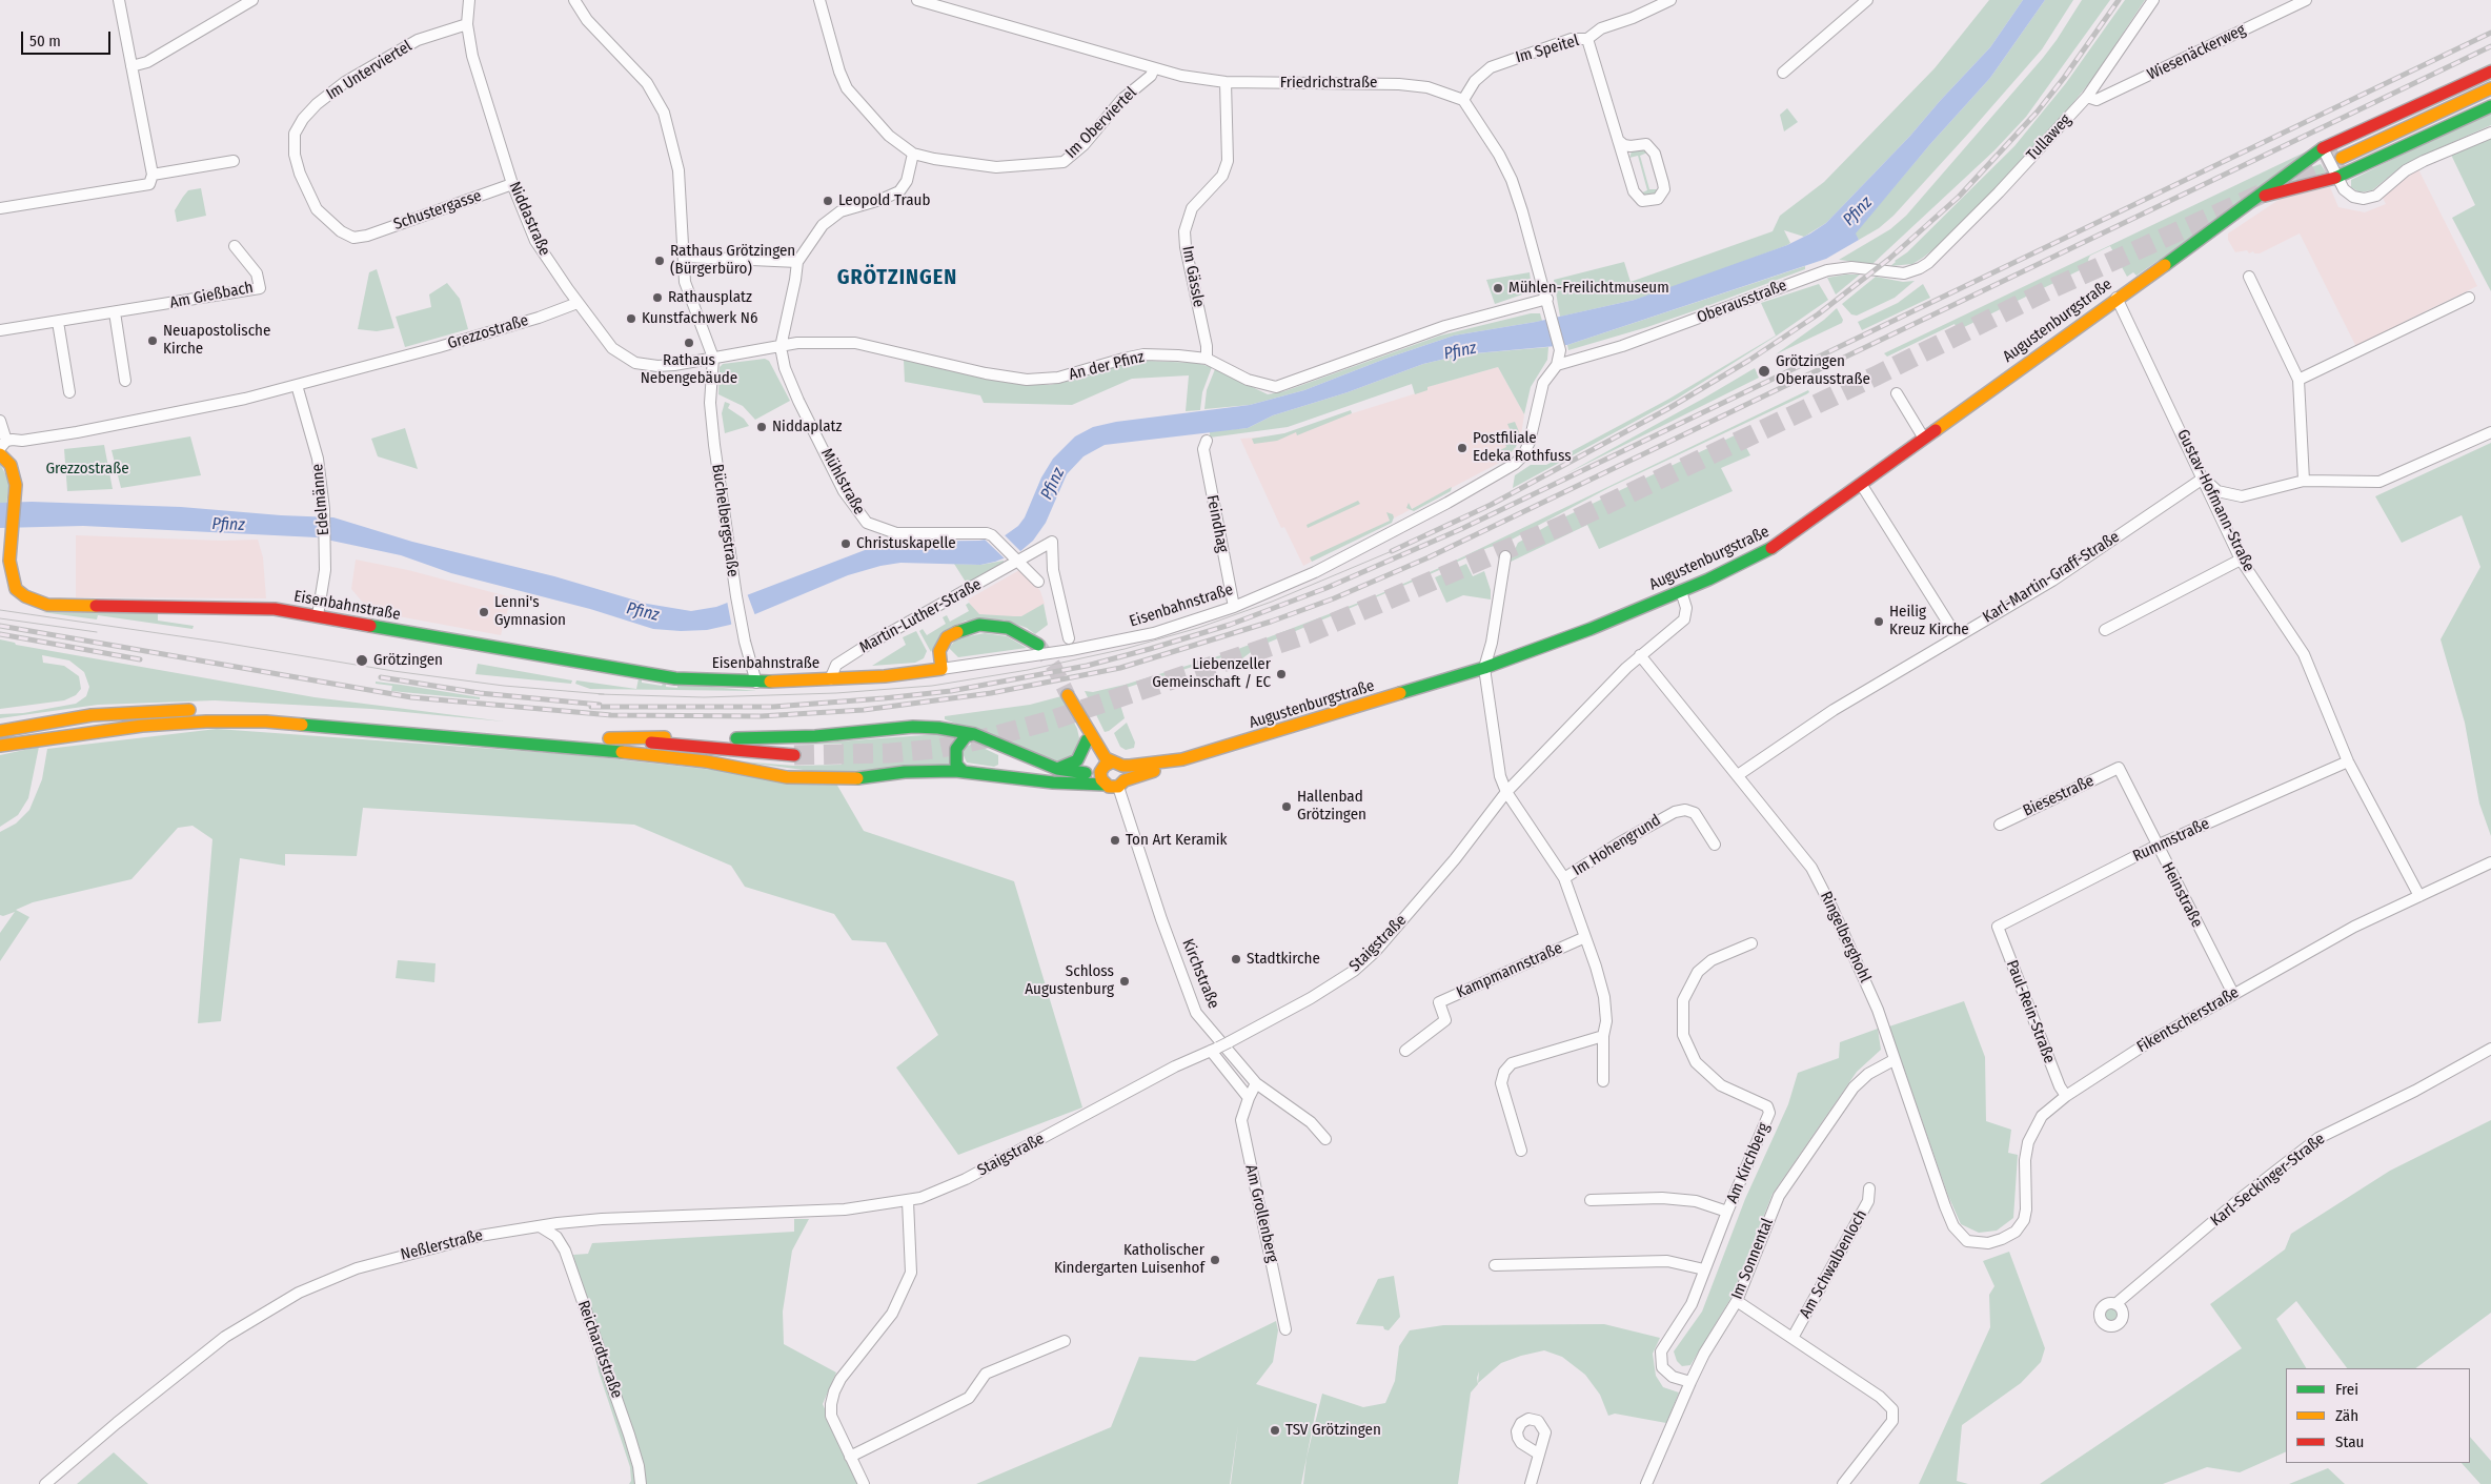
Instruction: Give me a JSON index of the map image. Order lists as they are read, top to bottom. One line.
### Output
{"streets":{"main road":["Augustenburgstraße","Eisenbahnstraße"],"street":["Im Speitel","Wiesenäckerweg","Im Unterviertel","Friedrichstraße","Im Oberviertel","Tullaweg","Schustergasse","Niddastraße","Im Gässle","Am Gießbach","Oberausstraße","Grezzostraße","An der Pfinz","Mühlstraße","Edelmänne","Gustav-Hofmann-Straße","Büchelbergstraße","Feindhag","Karl-Martin-Graff-Straße","Martin-Luther-Straße","Biesestraße","Rummstraße","Im Hohengrund","Heinstraße","Ringelberghohl","Staigstraße","Kampmannstraße","Kirchstraße","Paul-Rein-Straße","Fikentscherstraße","Am Kirchberg","Karl-Seckinger-Straße","Am Grollenberg","Neßlerstraße","Im Sonnental","Am Schwalbenloch","Reichardtstraße"]},"crossings":[["Im Speitel","Friedrichstraße"],["Wiesenäckerweg","Tullaweg"],["Im Unterviertel","Schustergasse"],["Im Unterviertel","Niddastraße"],["Friedrichstraße","Im Oberviertel"],["Friedrichstraße","Im Gässle"],["Tullaweg","Oberausstraße"],["Schustergasse","Niddastraße"],["Niddastraße","Grezzostraße"],["Niddastraße","An der Pfinz"],["Niddastraße","Büchelbergstraße"],["Im Gässle","An der Pfinz"],["Oberausstraße","Eisenbahnstraße"],["Augustenburgstraße","Gustav-Hofmann-Straße"],["Augustenburgstraße","Staigstraße"],["Augustenburgstraße","Kirchstraße"],["Grezzostraße","Edelmänne"],["An der Pfinz","Mühlstraße"],["An der Pfinz","Büchelbergstraße"],["Mühlstraße","Martin-Luther-Straße"],["Edelmänne","Eisenbahnstraße"],["Gustav-Hofmann-Straße","Karl-Martin-Graff-Straße"],["Gustav-Hofmann-Straße","Rummstraße"],["Gustav-Hofmann-Straße","Fikentscherstraße"],["Büchelbergstraße","Eisenbahnstraße"],["Feindhag","Eisenbahnstraße"],["Karl-Martin-Graff-Straße","Ringelberghohl"],["Eisenbahnstraße","Martin-Luther-Straße"],["Biesestraße","Heinstraße"],["Rummstraße","Heinstraße"],["Rummstraße","Paul-Rein-Straße"],["Heinstraße","Fikentscherstraße"],["Ringelberghohl","Staigstraße"],["Ringelberghohl","Fikentscherstraße"],["Ringelberghohl","Im Sonnental"],["Staigstraße","Neßlerstraße"],["Paul-Rein-Straße","Fikentscherstraße"],["Am Kirchberg","Im Sonnental"],["Neßlerstraße","Reichardtstraße"],["Im Sonnental","Am Schwalbenloch"]],"districts":["GRÖTZINGEN"],"water":["Pfinz"],"parks":["Grezzostraße"],"places":["Leopold Traub","Rathaus Grötzingen (Bürgerbüro)","Mühlen-Freilichtmuseum","Rathausplatz","Kunstfachwerk N6","Neuapostolische Kirche","Rathaus Nebengebäude","Grötzingen Oberausstraße","Niddaplatz","Postfiliale Edeka Rothfuss","Christuskapelle","Lenni's Gymnasion","Heilig Kreuz Kirche","Grötzingen","Liebenzeller Gemeinschaft / EC","Hallenbad Grötzingen","Ton Art Keramik","Stadtkirche","Schloss Augustenburg","Katholischer Kindergarten Luisenhof","TSV Grötzingen"],"legend":["Frei","Zäh","Stau"],"scale_bar":"50 m"}
